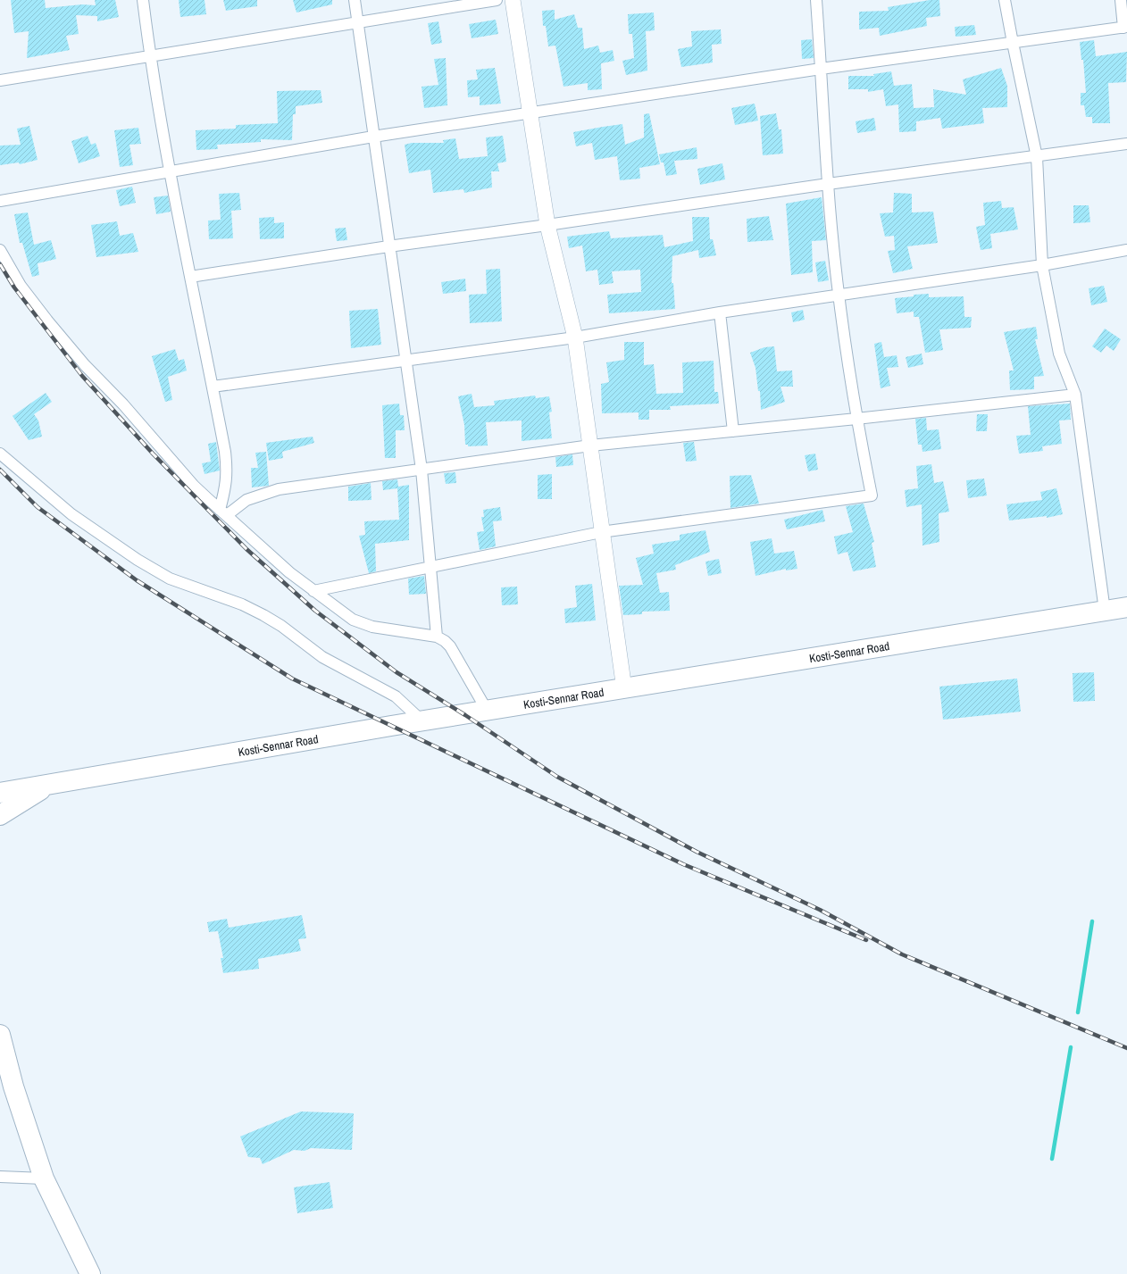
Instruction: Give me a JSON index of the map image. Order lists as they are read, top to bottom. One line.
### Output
{"streets":{"highway":["Kosti-Sennar Road"]}}
